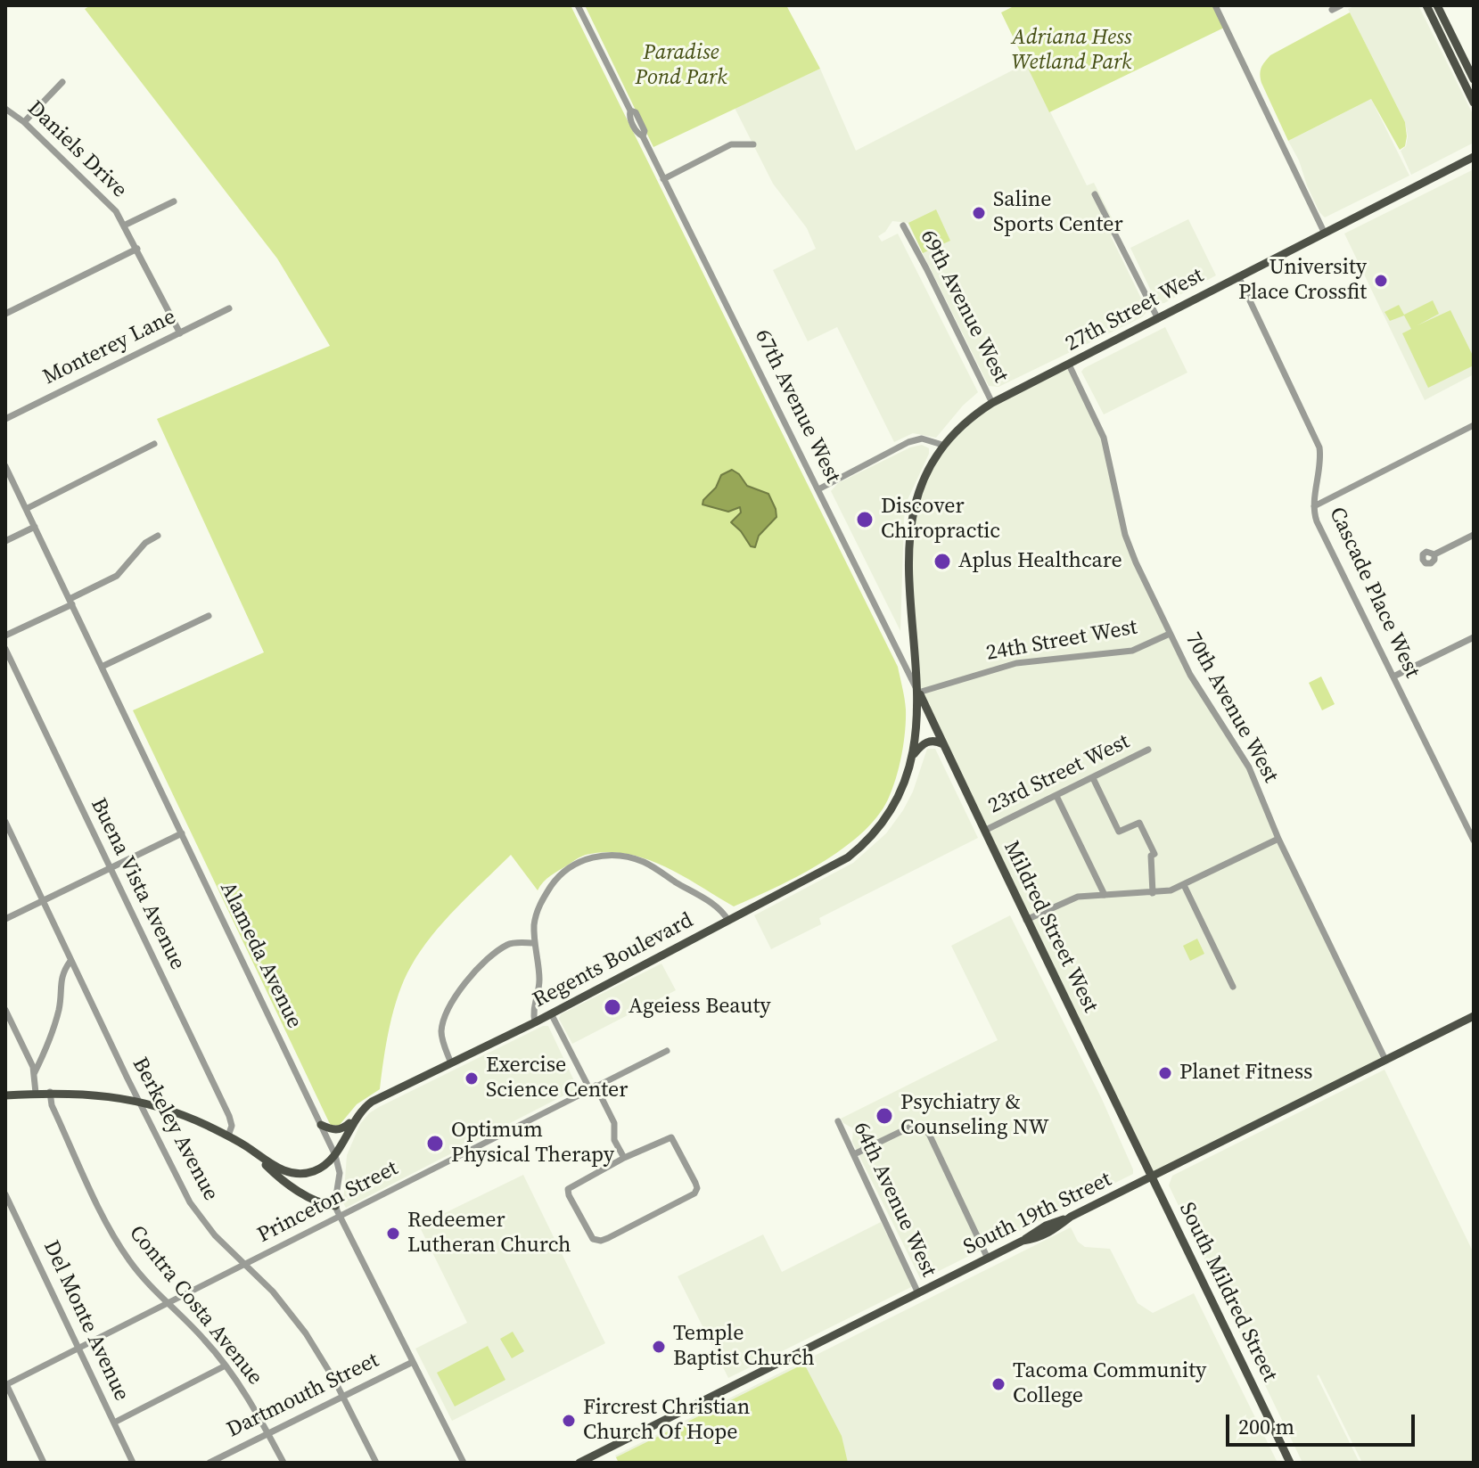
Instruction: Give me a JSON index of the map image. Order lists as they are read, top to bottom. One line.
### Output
{"streets":{"main road":["27th Street West","Mildred Street West","Regents Boulevard","South 19th Street","South Mildred Street"],"street":["Daniels Drive","69th Avenue West","Monterey Lane","67th Avenue West","Cascade Place West","24th Street West","70th Avenue West","23rd Street West","Buena Vista Avenue","Alameda Avenue","Berkeley Avenue","64th Avenue West","Princeton Street","Contra Costa Avenue","Del Monte Avenue","Dartmouth Street"]},"crossings":[["Daniels Drive","Monterey Lane"],["69th Avenue West","27th Street West"],["27th Street West","Cascade Place West"],["27th Street West","70th Avenue West"],["27th Street West","Regents Boulevard"],["67th Avenue West","24th Street West"],["67th Avenue West","Mildred Street West"],["67th Avenue West","Regents Boulevard"],["24th Street West","70th Avenue West"],["24th Street West","Mildred Street West"],["24th Street West","Regents Boulevard"],["70th Avenue West","South 19th Street"],["23rd Street West","Mildred Street West"],["Mildred Street West","Regents Boulevard"],["Mildred Street West","South 19th Street"],["Mildred Street West","South Mildred Street"],["Alameda Avenue","Regents Boulevard"],["Alameda Avenue","Princeton Street"],["Alameda Avenue","Dartmouth Street"],["Berkeley Avenue","Princeton Street"],["Berkeley Avenue","Dartmouth Street"],["64th Avenue West","South 19th Street"],["Princeton Street","Contra Costa Avenue"],["Princeton Street","Del Monte Avenue"],["South 19th Street","South Mildred Street"],["Contra Costa Avenue","Dartmouth Street"]],"parks":["Adriana Hess Wetland Park","Paradise Pond Park"],"places":["Saline Sports Center","University Place Crossfit","Discover Chiropractic","Aplus Healthcare","Ageiess Beauty","Planet Fitness","Exercise Science Center","Psychiatry & Counseling NW","Optimum Physical Therapy","Redeemer Lutheran Church","Temple Baptist Church","Tacoma Community College","Fircrest Christian Church Of Hope"],"scale_bar":"200 m"}
